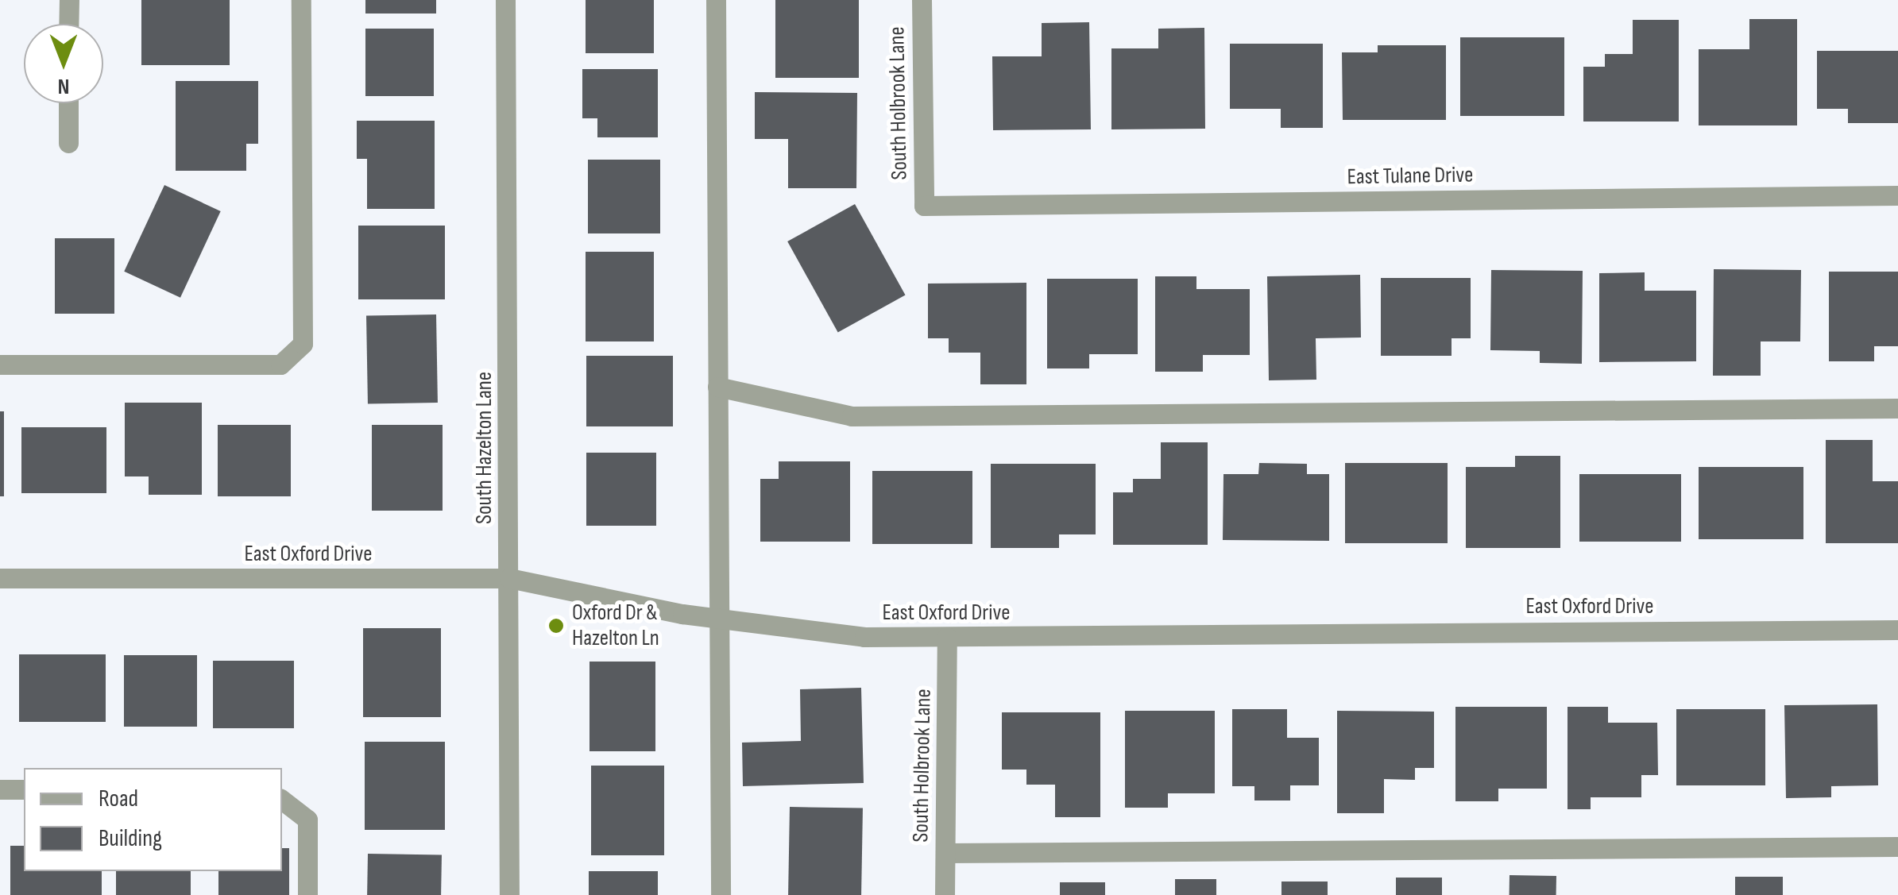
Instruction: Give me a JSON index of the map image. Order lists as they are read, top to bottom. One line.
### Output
{"streets":{"street":["South Holbrook Lane","East Tulane Drive","South Hazelton Lane","East Oxford Drive"]},"crossings":[["South Holbrook Lane","East Tulane Drive"],["South Holbrook Lane","East Oxford Drive"],["South Hazelton Lane","East Oxford Drive"]],"places":["Oxford Dr & Hazelton Ln"],"legend":["Road","Building"],"north":"bottom"}
